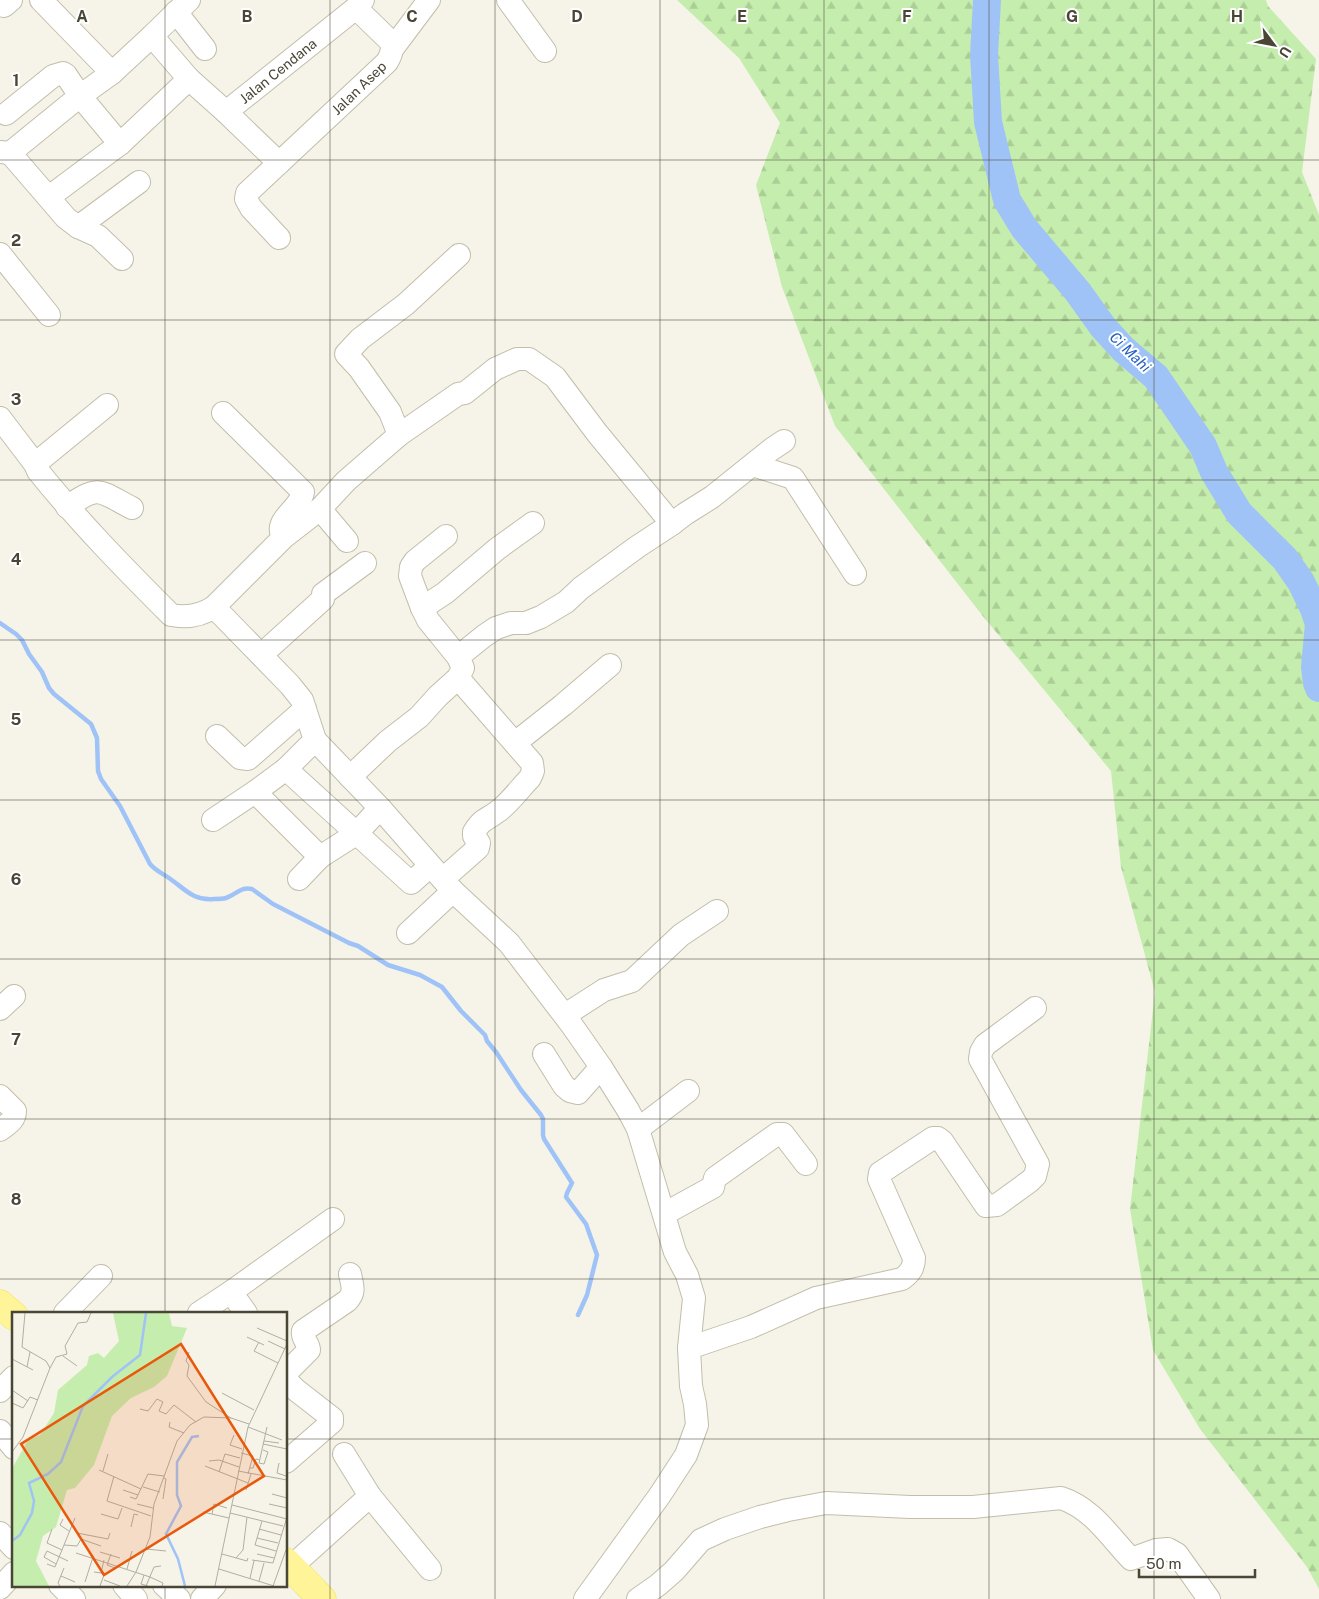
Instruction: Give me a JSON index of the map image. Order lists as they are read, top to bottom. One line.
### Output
{"streets":{"street":["Jalan Cendana","Jalan Asep"]},"crossings":[["Jalan Cendana","Jalan Asep"]],"water":["Ci Mahi"],"scale_bar":"50 m","north":"bottom right","grid":{"columns":["A","B","C","D","E","F","G","H"],"rows":["1","2","3","4","5","6","7","8"]}}
